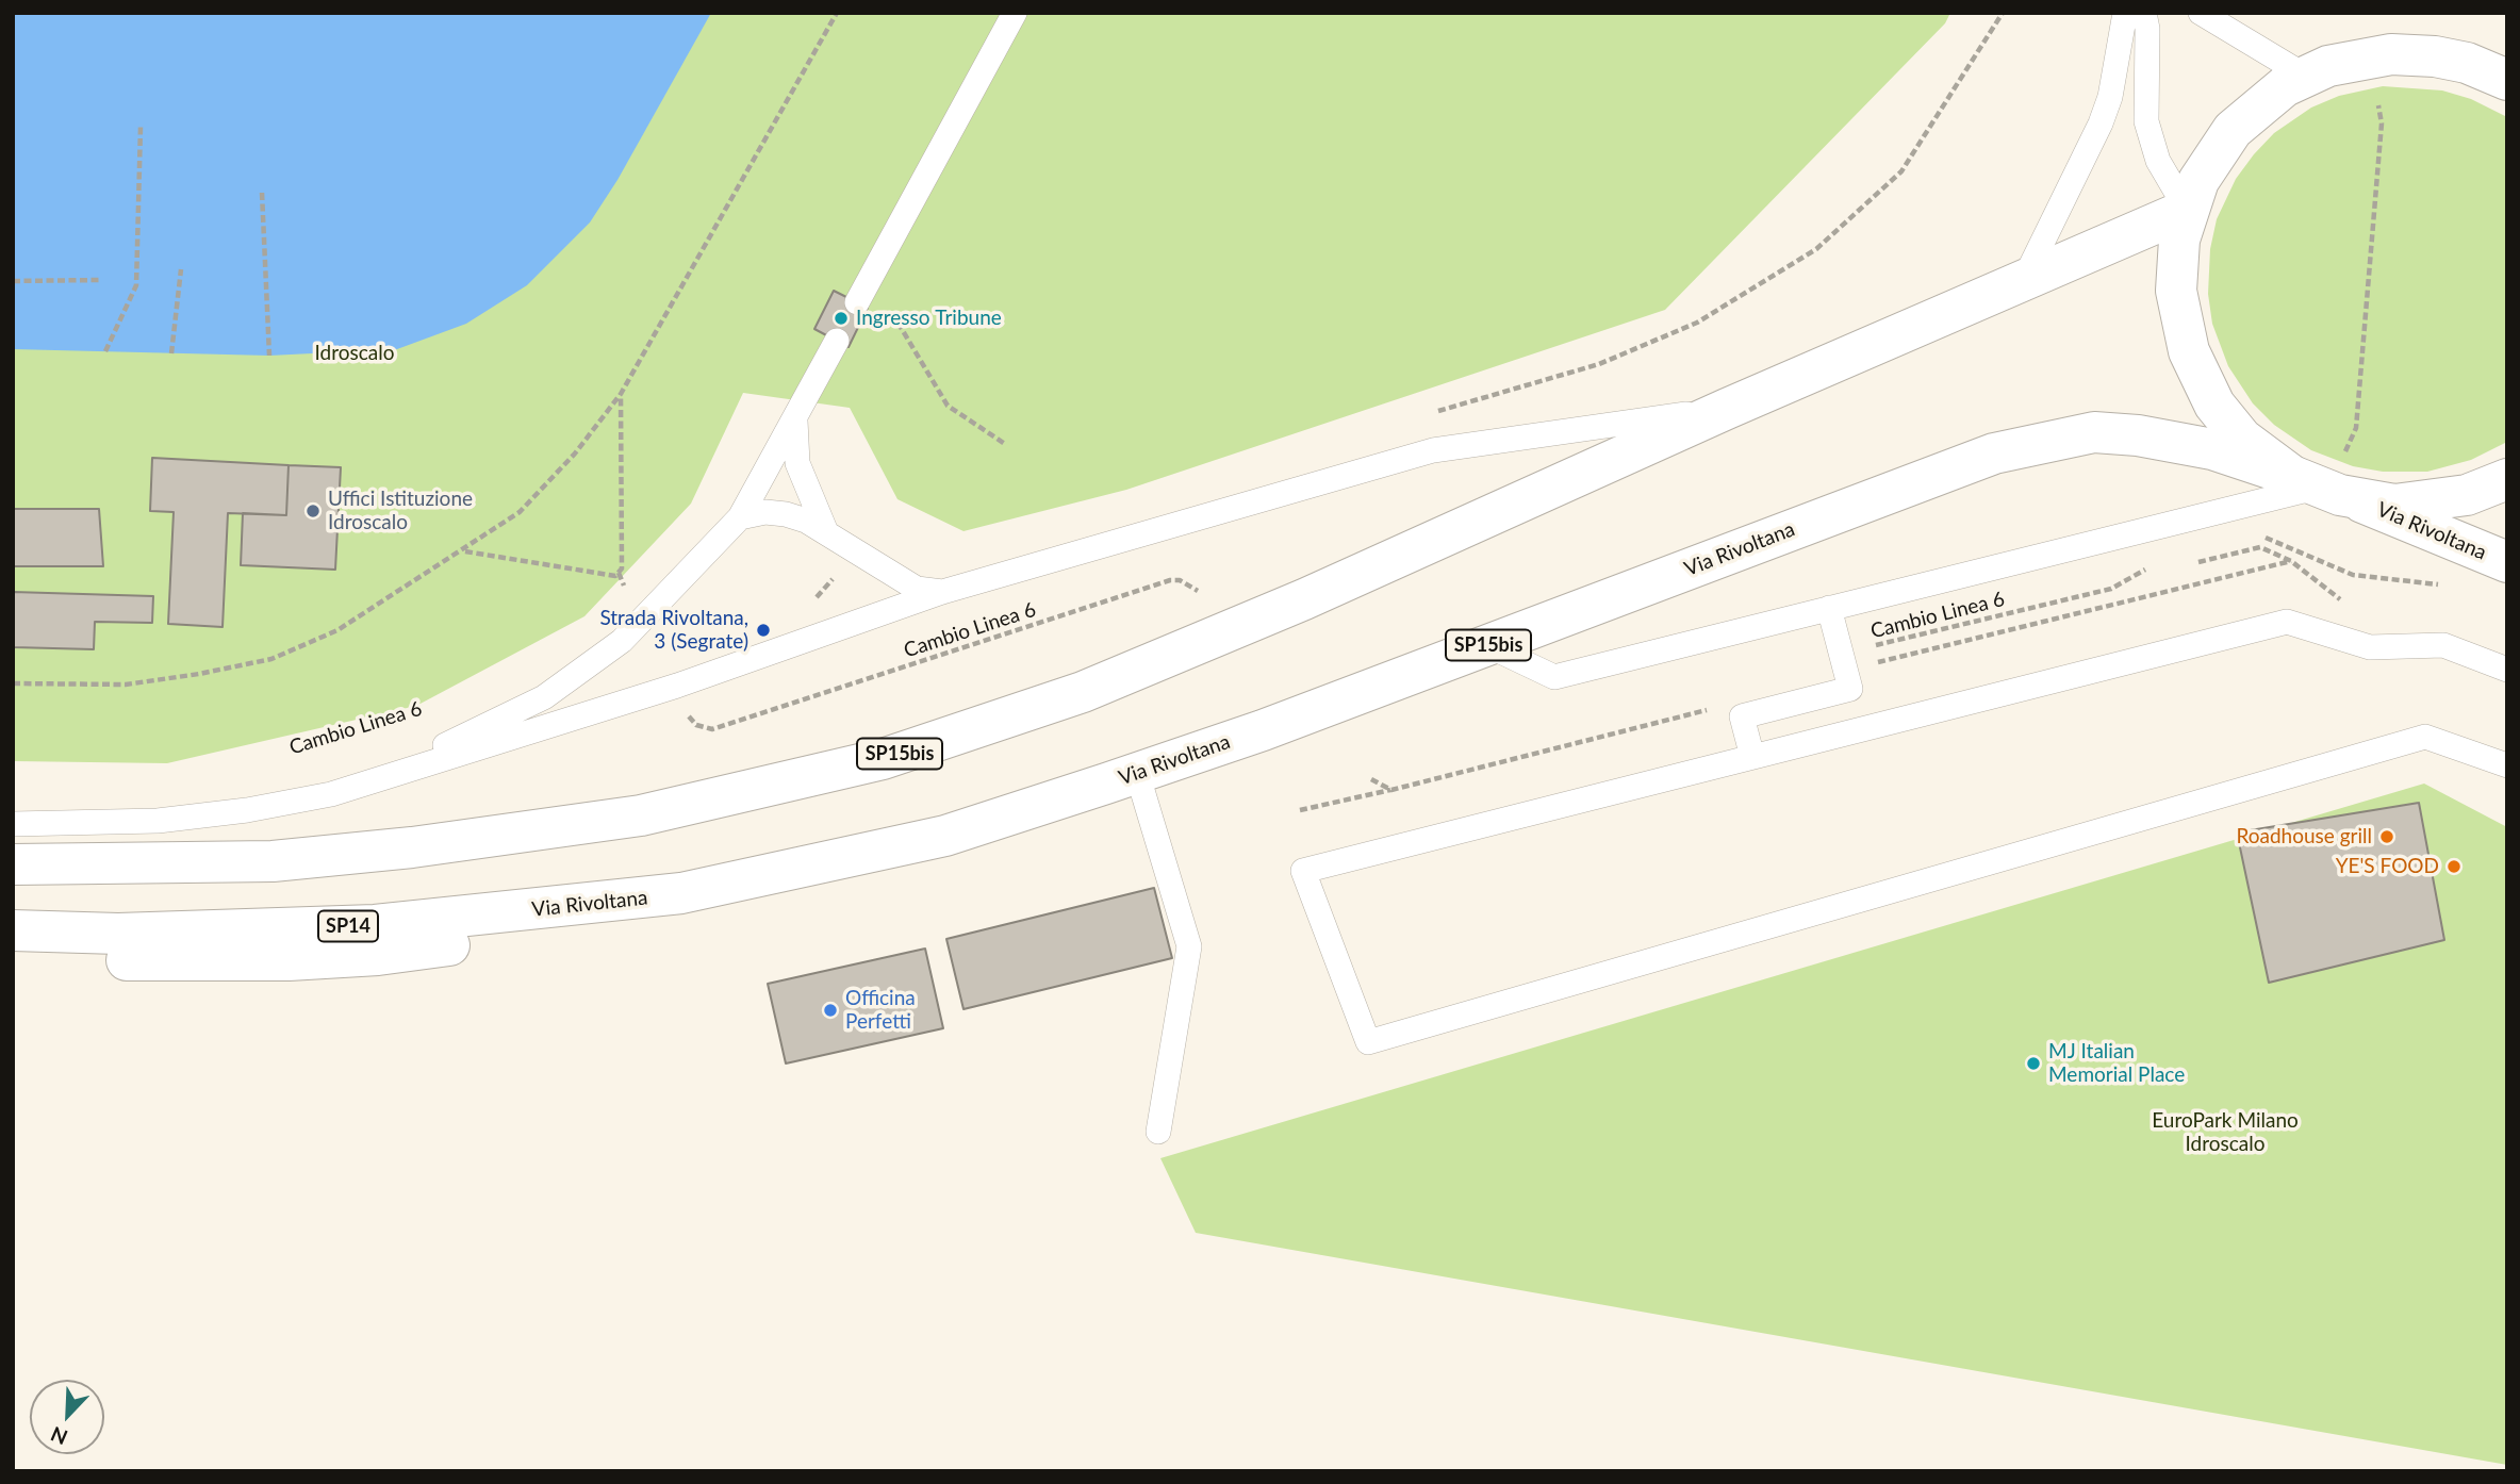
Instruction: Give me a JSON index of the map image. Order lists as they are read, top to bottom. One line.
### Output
{"streets":{"main road":["Via Rivoltana","SP15bis","SP14"],"path":["Cambio Linea 6"]},"crossings":[["Via Rivoltana","SP15bis"]],"parks":["Idroscalo","EuroPark Milano Idroscalo"],"places":["Ingresso Tribune","Uffici Istituzione Idroscalo","Strada Rivoltana, 3 (Segrate)","Roadhouse grill","YE'S FOOD","Officina Perfetti","MJ Italian Memorial Place"],"north":"bottom left"}
